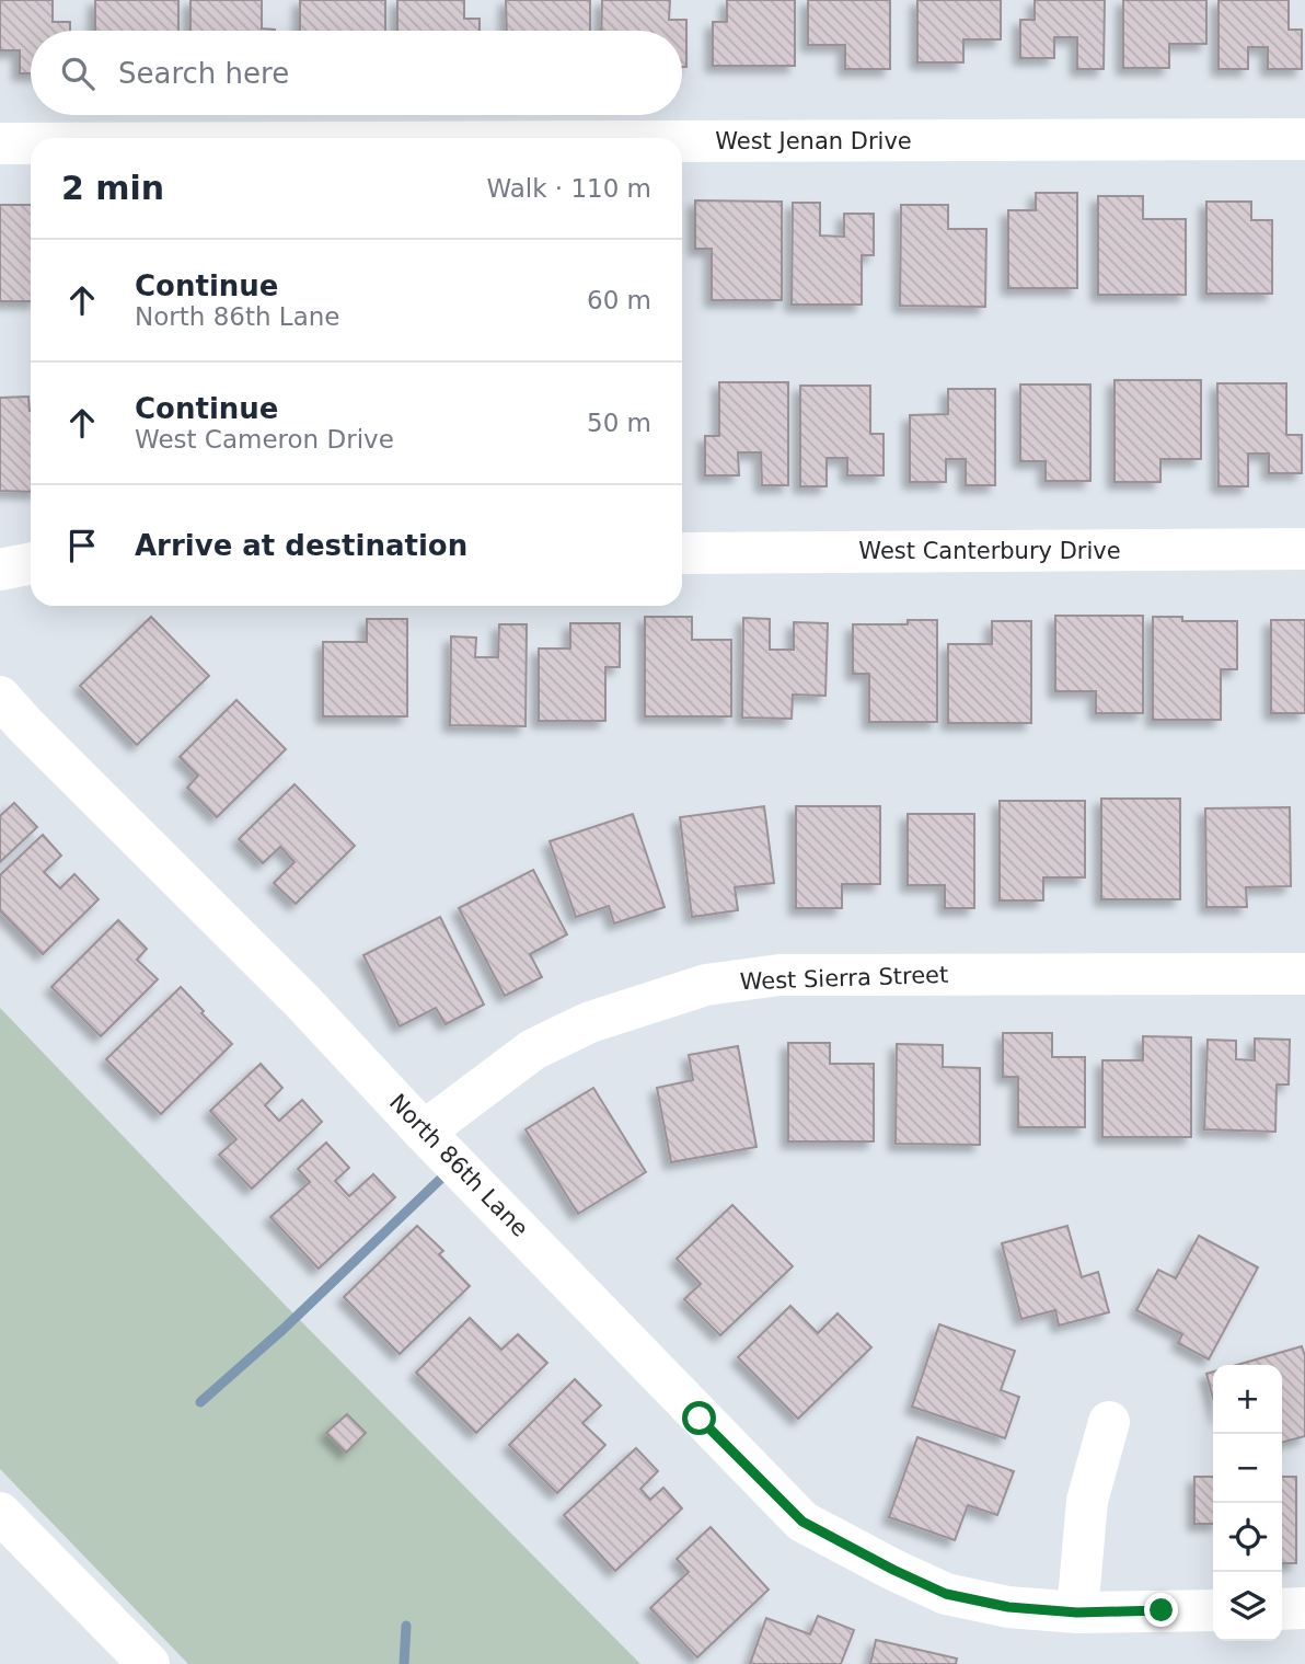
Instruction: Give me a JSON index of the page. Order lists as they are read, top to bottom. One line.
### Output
{"streets":{"street":["West Jenan Drive","West Canterbury Drive","West Sierra Street","North 86th Lane"]},"crossings":[["West Sierra Street","North 86th Lane"]],"page":{"search":"Search here","heading":["2 min","Walk · 110 m"],"list":[["Continue","North 86th Lane","60 m"],["Continue","West Cameron Drive","50 m"],"Arrive at destination"],"map_buttons":["+","−"]}}
